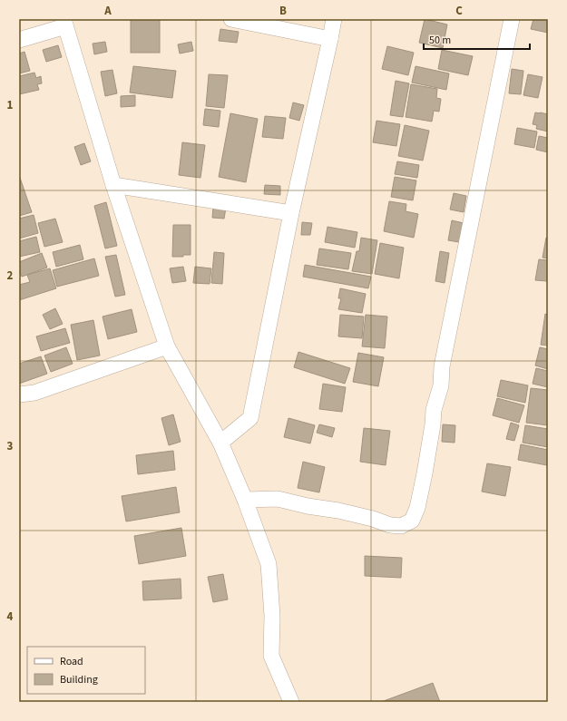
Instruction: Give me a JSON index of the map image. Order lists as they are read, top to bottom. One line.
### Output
{"legend":["Road","Building"],"scale_bar":"50 m","grid":{"columns":["A","B","C"],"rows":["1","2","3","4"]}}
